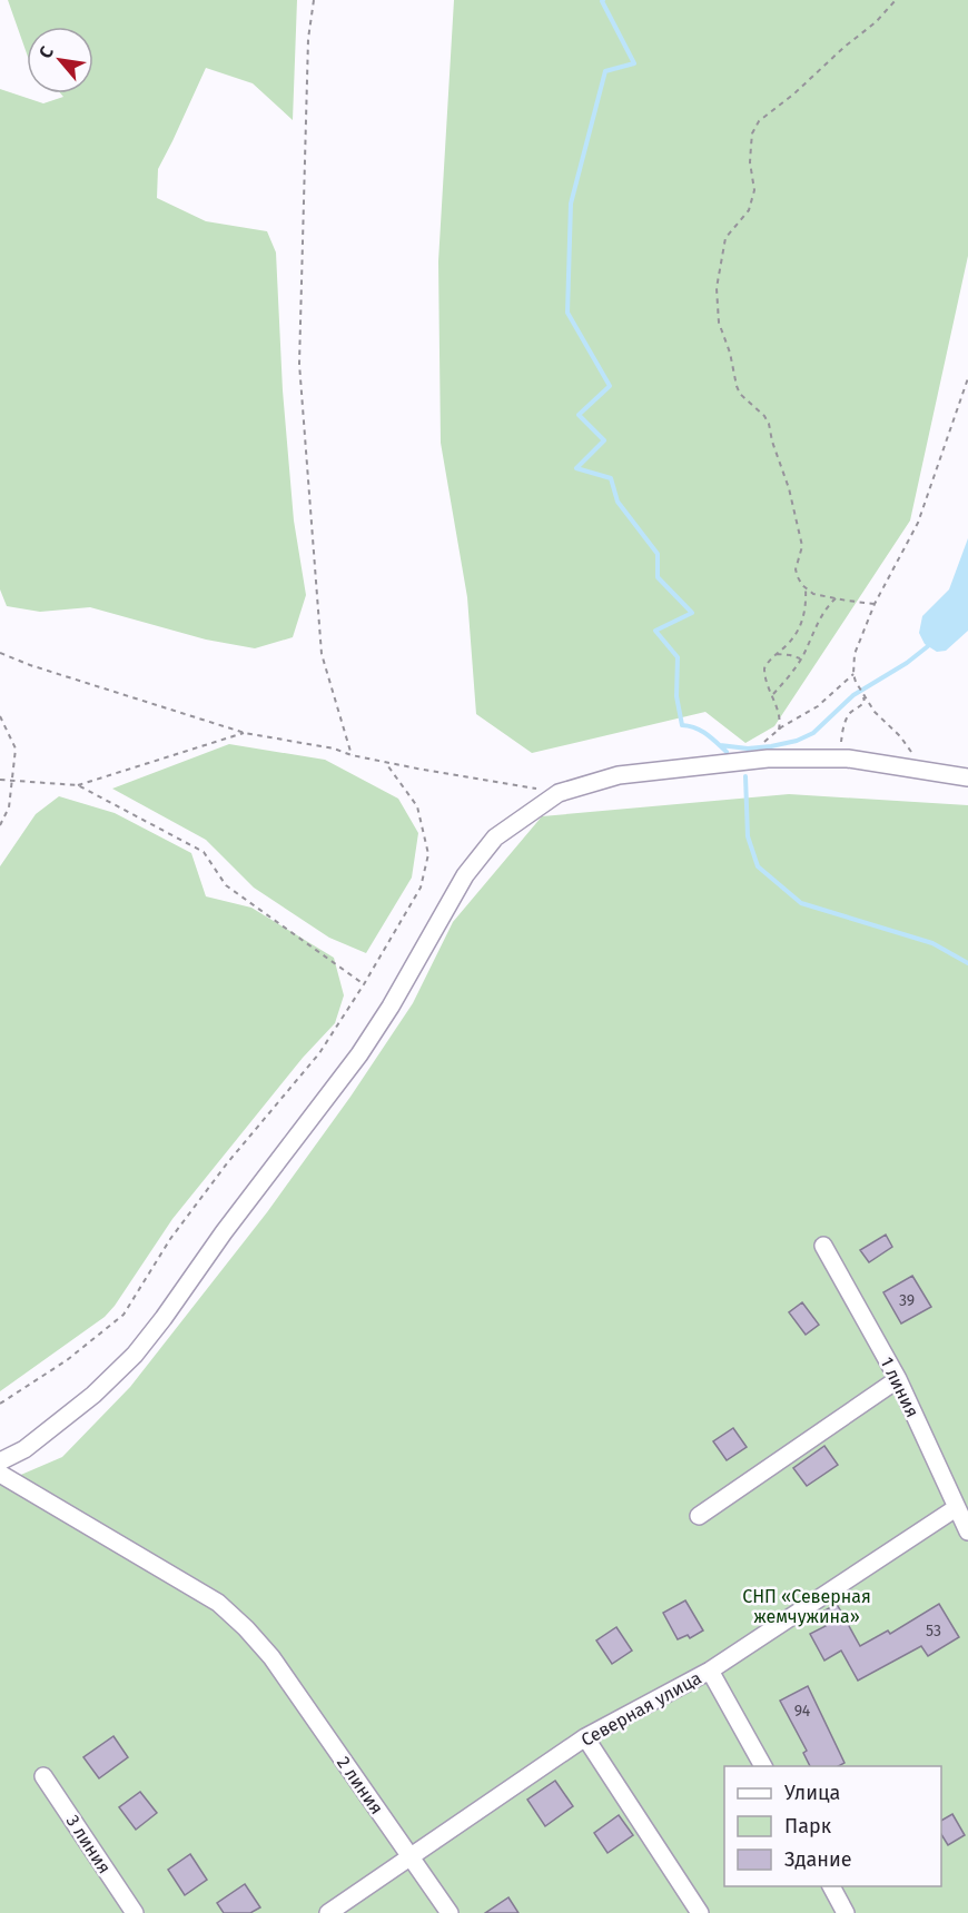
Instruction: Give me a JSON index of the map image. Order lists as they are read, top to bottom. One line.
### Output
{"streets":{"street":["1 линия","Северная улица","2 линия","3 линия"]},"crossings":[["1 линия","Северная улица"],["Северная улица","2 линия"]],"parks":["СНП «Северная жемчужина»"],"house_numbers":["39","53","94"],"legend":["Улица","Парк","Здание"],"north":"top left"}
